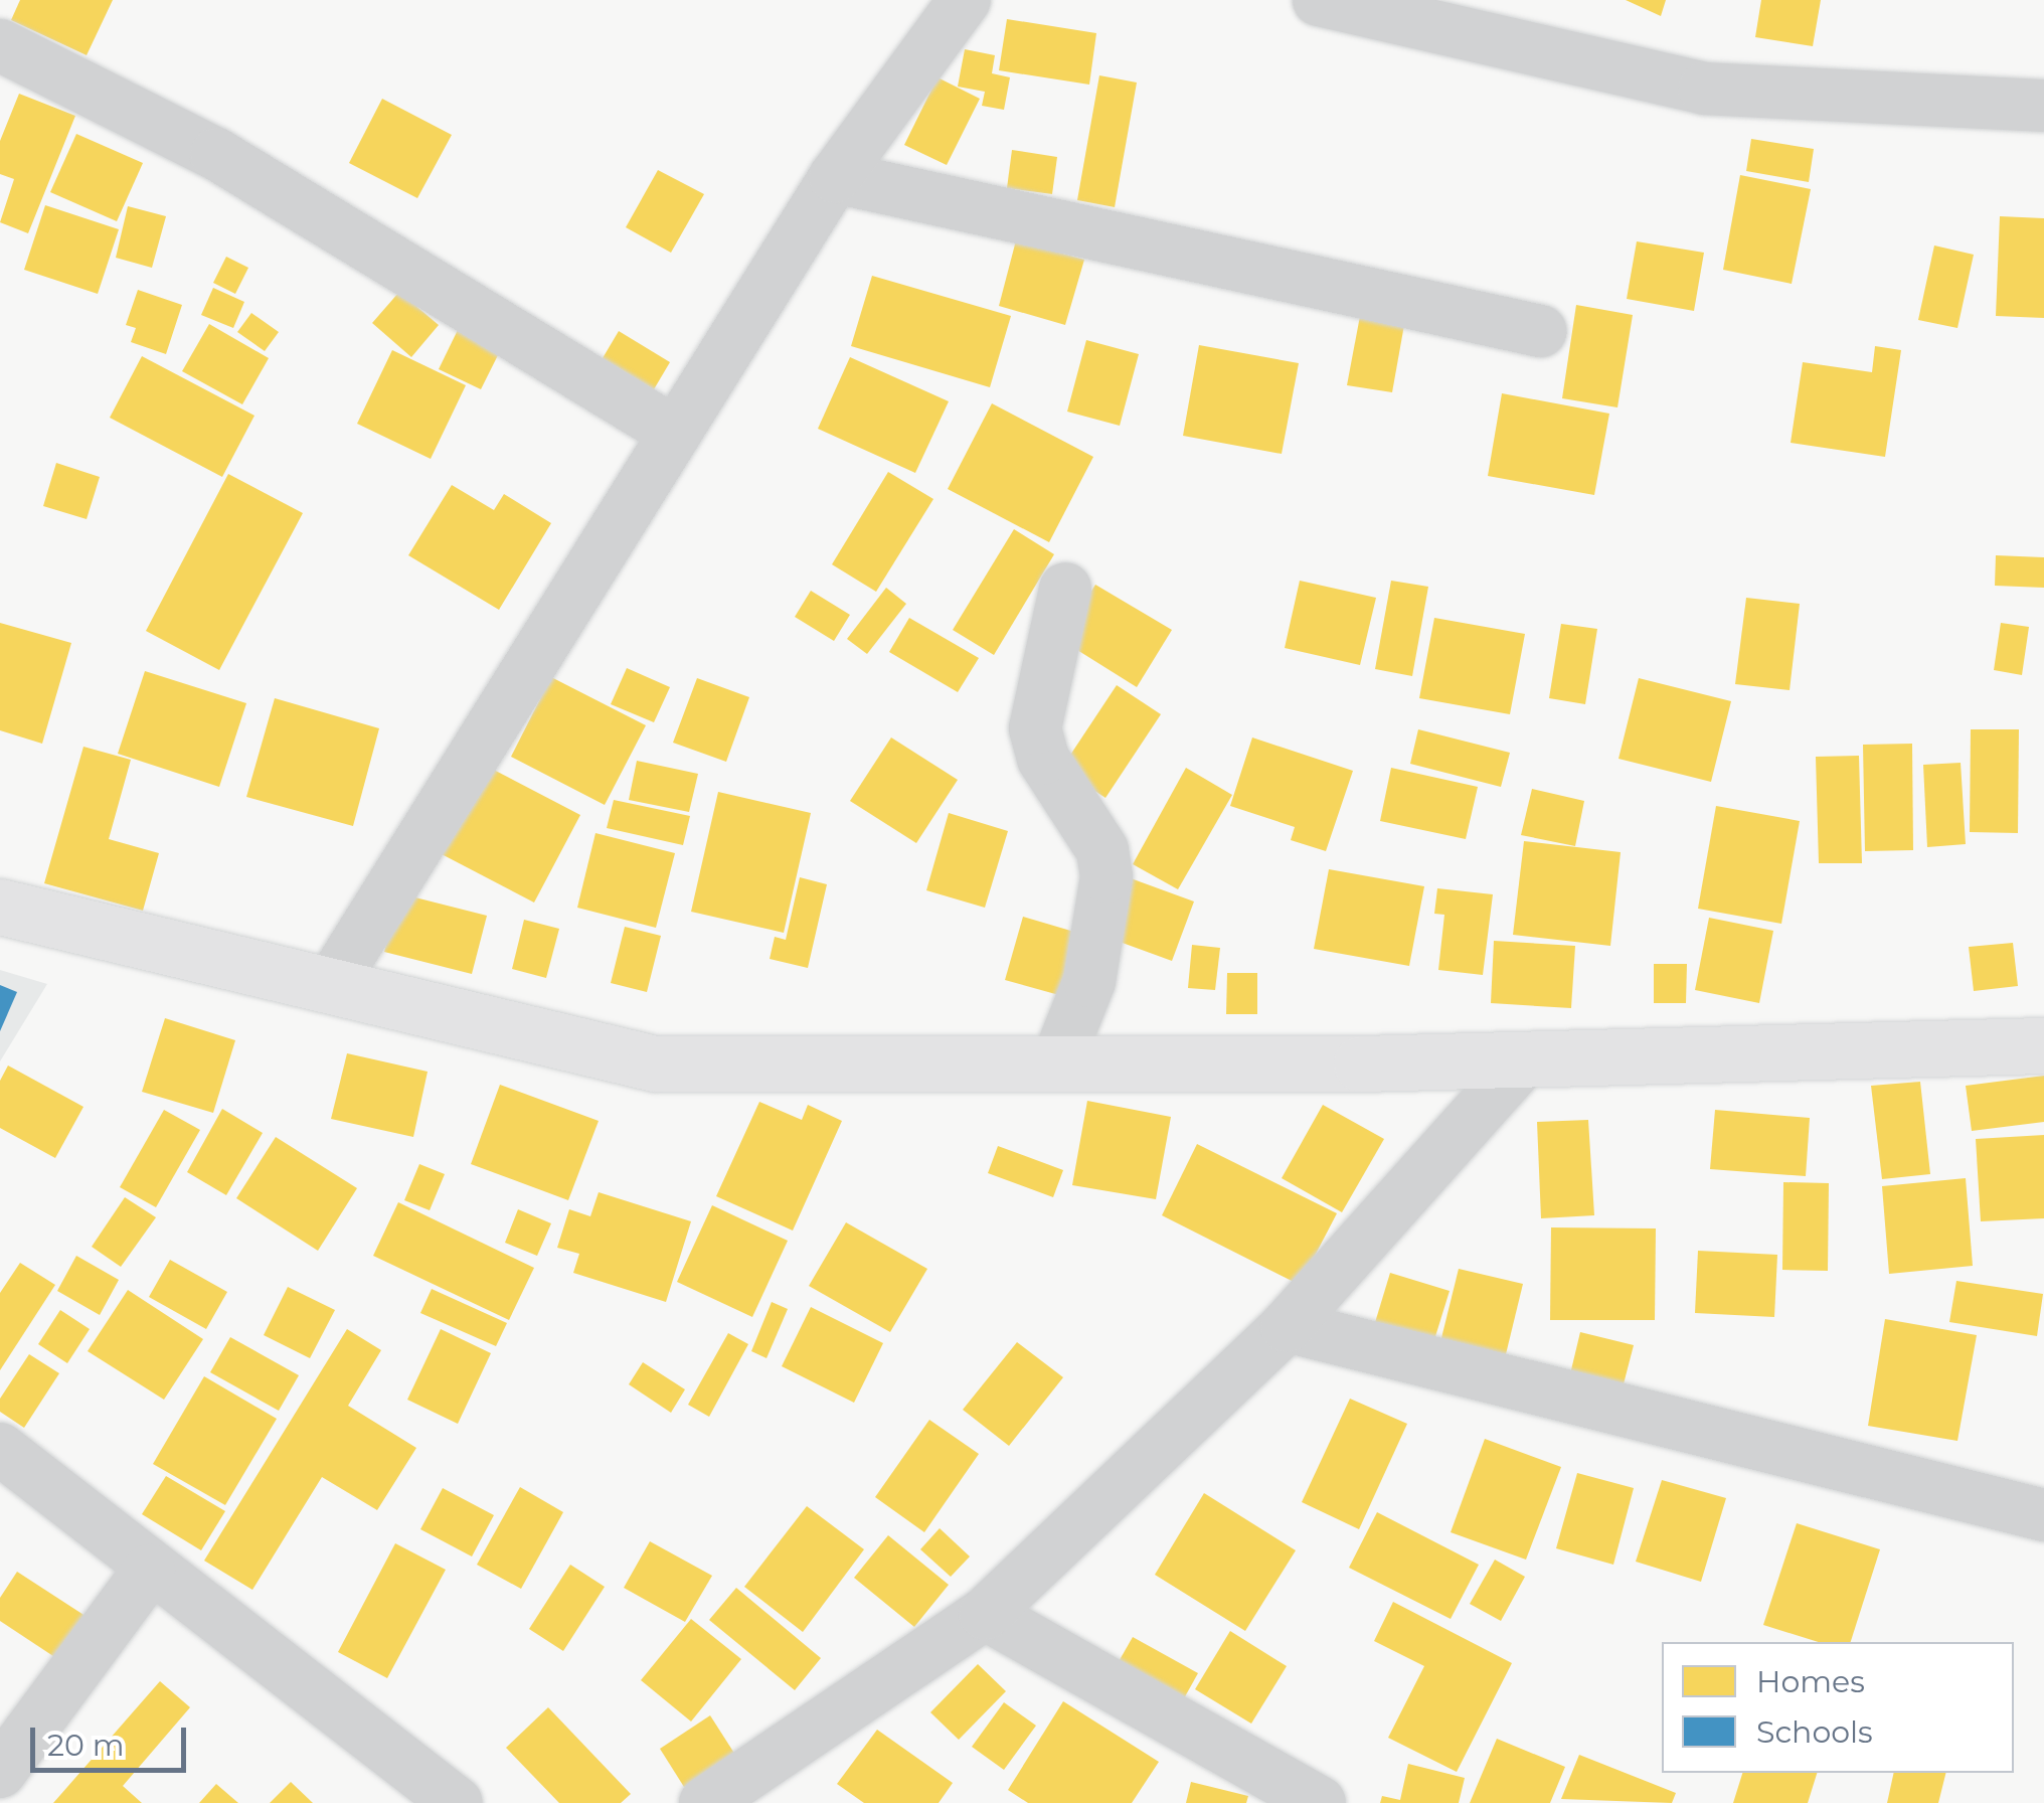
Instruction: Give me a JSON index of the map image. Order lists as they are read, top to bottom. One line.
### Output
{"legend":["Homes","Schools"],"scale_bar":"20 m"}
